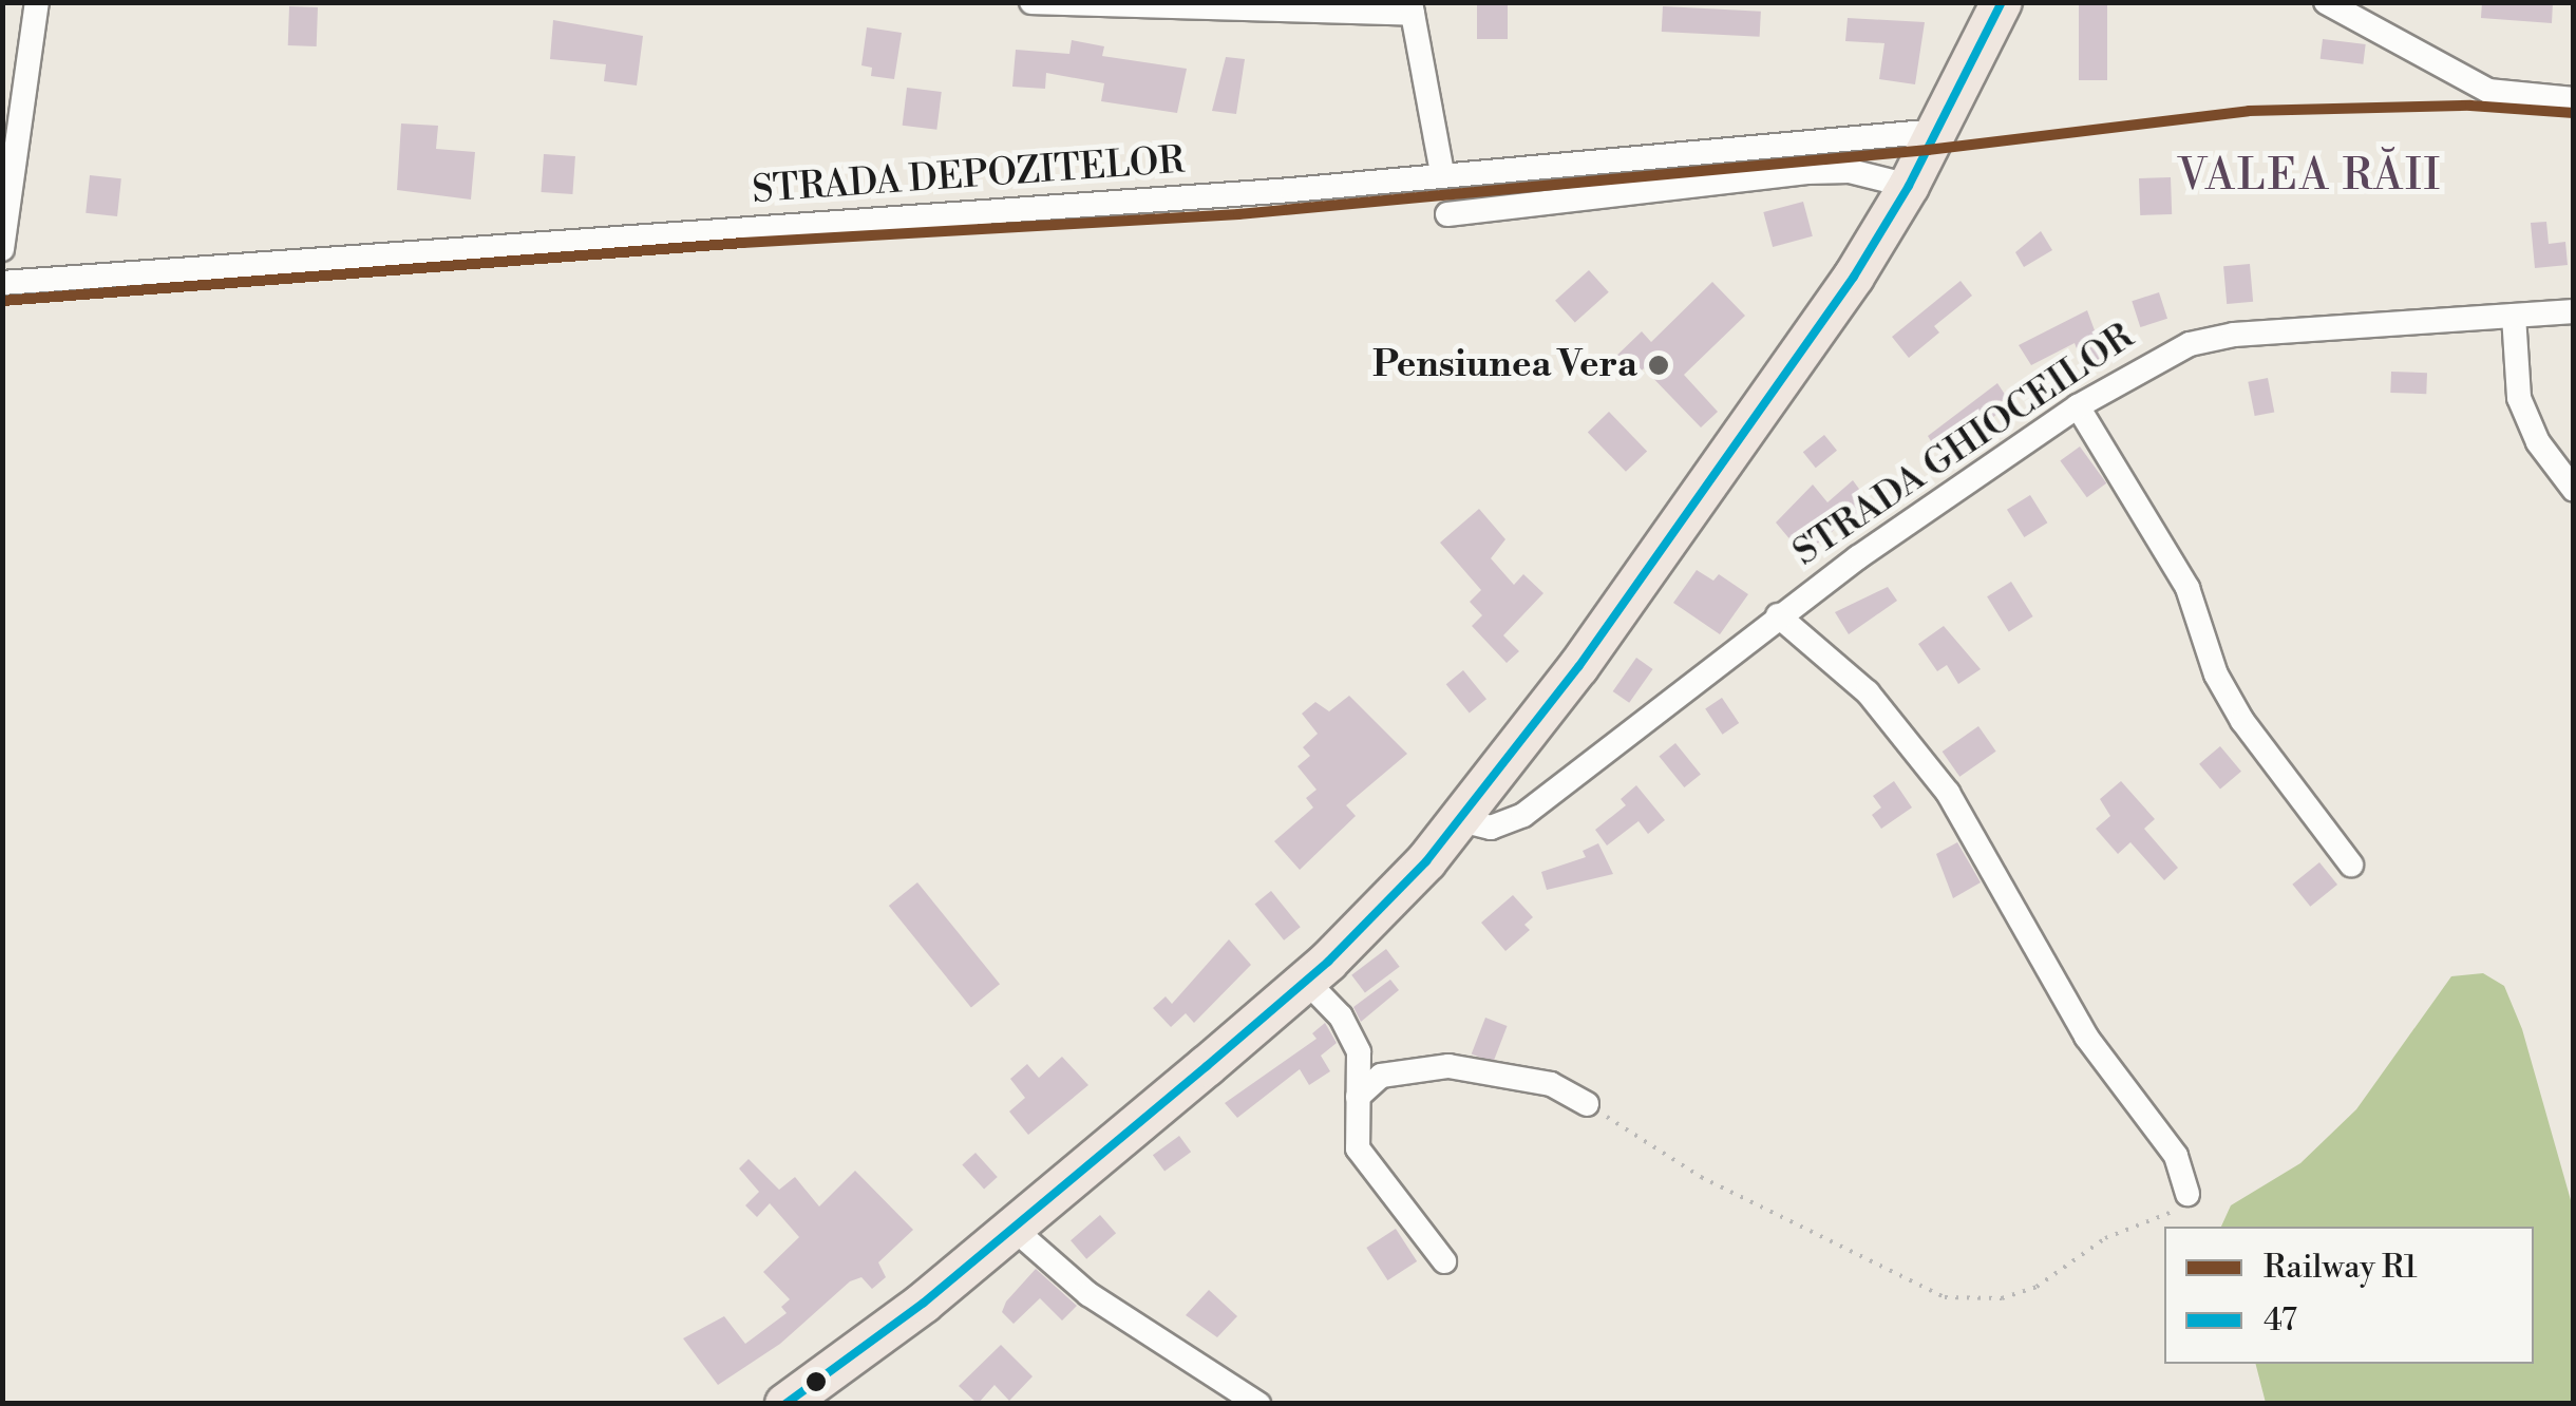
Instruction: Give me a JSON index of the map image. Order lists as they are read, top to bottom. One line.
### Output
{"streets":{"street":["STRADA DEPOZITELOR","STRADA GHIOCEILOR"]},"districts":["VALEA RĂII"],"places":["Pensiunea Vera"],"lines":["transit line 47","rail line R1"],"legend":["Railway R1","47"]}
